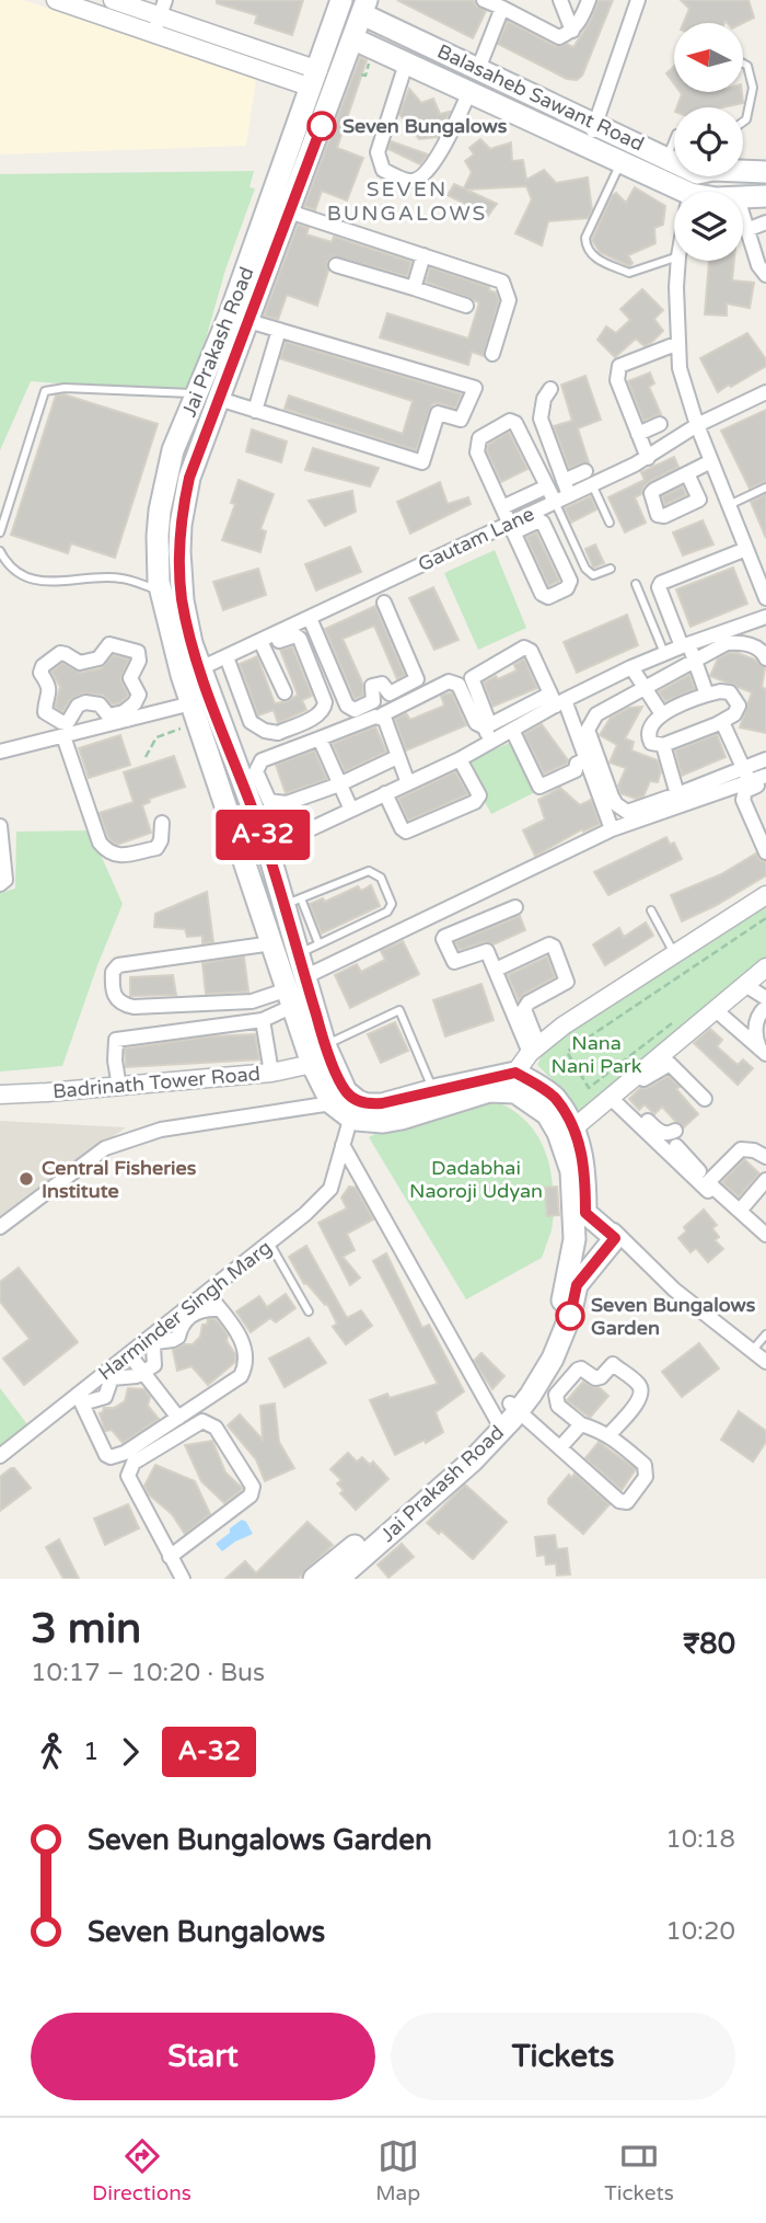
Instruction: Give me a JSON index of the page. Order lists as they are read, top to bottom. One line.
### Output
{"streets":{"main road":["Balasaheb Sawant Road","Jai Prakash Road"],"street":["Gautam Lane","Badrinath Tower Road","Harminder Singh Marg"]},"crossings":[["Balasaheb Sawant Road","Jai Prakash Road"],["Jai Prakash Road","Gautam Lane"],["Jai Prakash Road","Badrinath Tower Road"],["Jai Prakash Road","Harminder Singh Marg"]],"districts":["SEVEN BUNGALOWS"],"parks":["Nana Nani Park","Dadabhai Naoroji Udyan"],"places":["Seven Bungalows","Central Fisheries Institute","Seven Bungalows Garden"],"lines":["bus line A-32"],"north":"left","page":{"on_map":"A-32","heading":["3 min","10:17 – 10:20 · Bus","₹80"],"legs":["1","A-32"],"list":[{"name":"Seven Bungalows Garden","value":"10:18"},{"name":"Seven Bungalows","value":"10:20"}],"buttons":["Start","Tickets"],"tabs":["Directions","Map","Tickets"]}}
